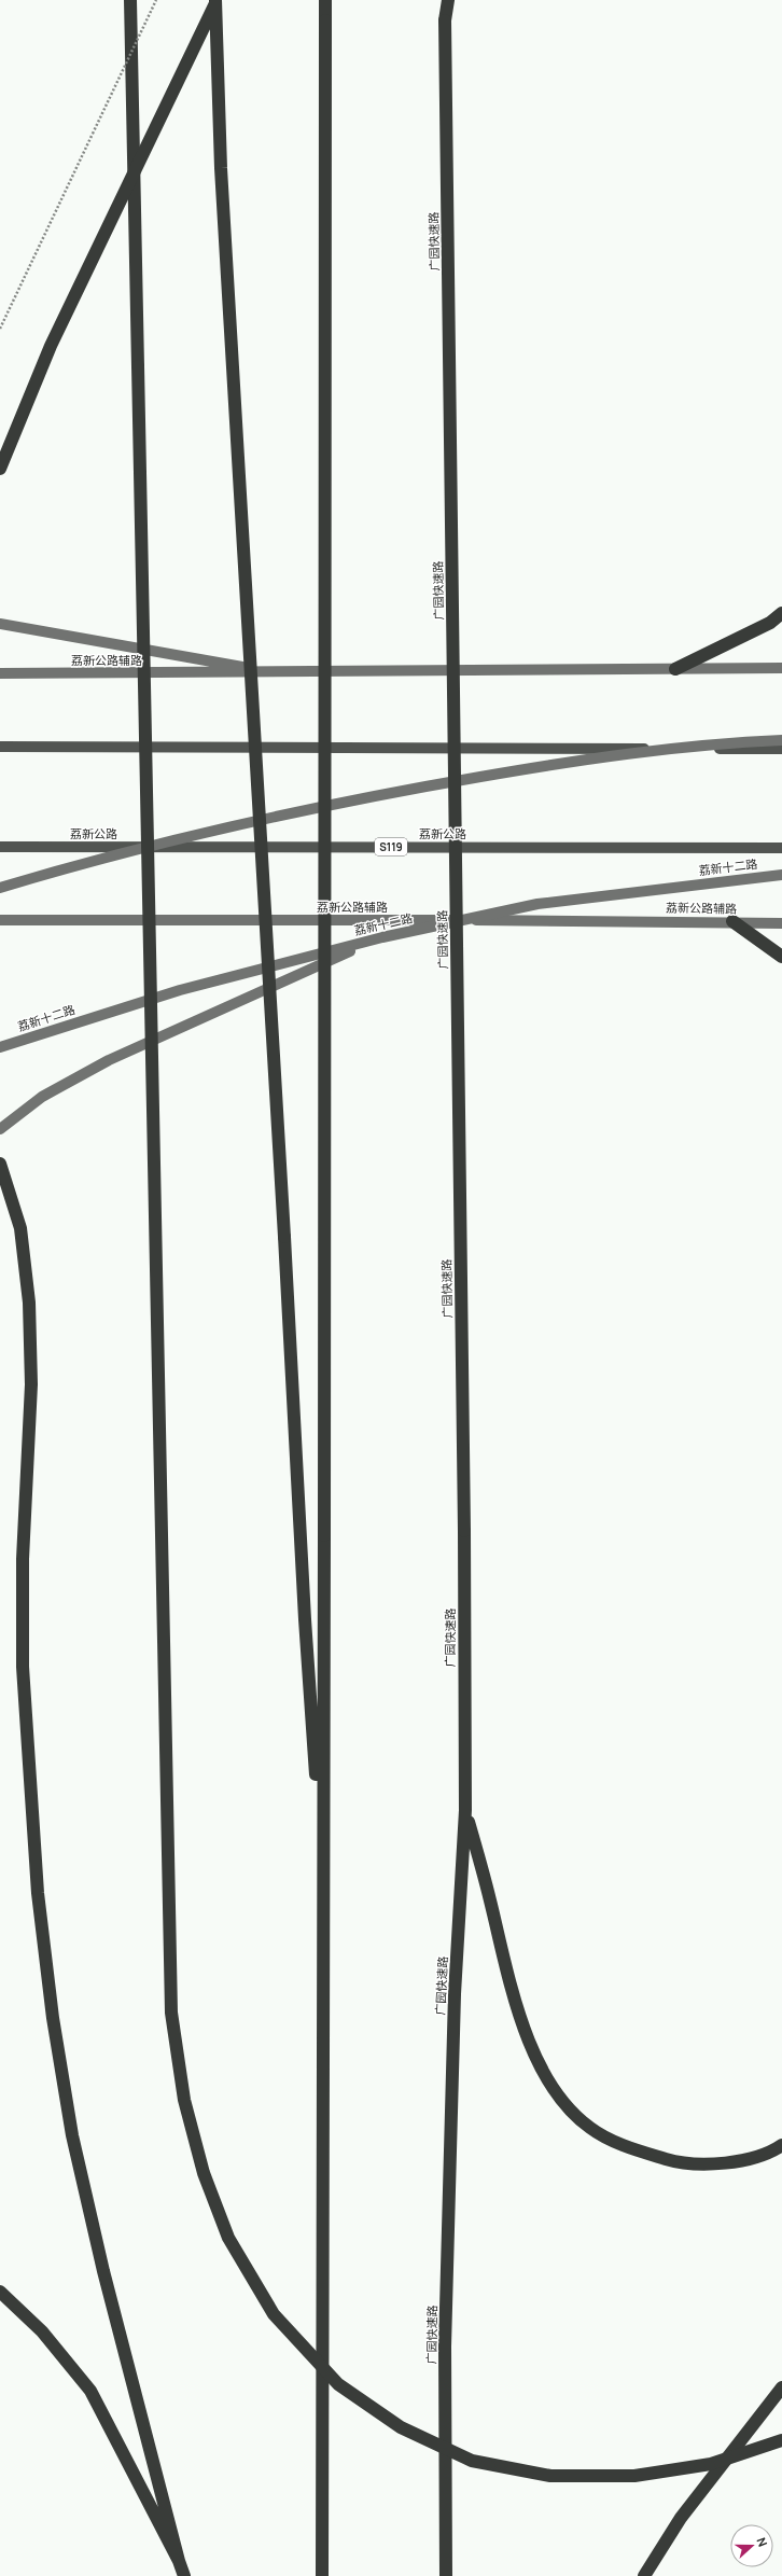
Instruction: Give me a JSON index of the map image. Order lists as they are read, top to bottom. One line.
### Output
{"streets":{"highway":["广园快速路"],"main road":["荔新公路辅路","荔新公路","S119","荔新十二路"]},"north":"right"}
